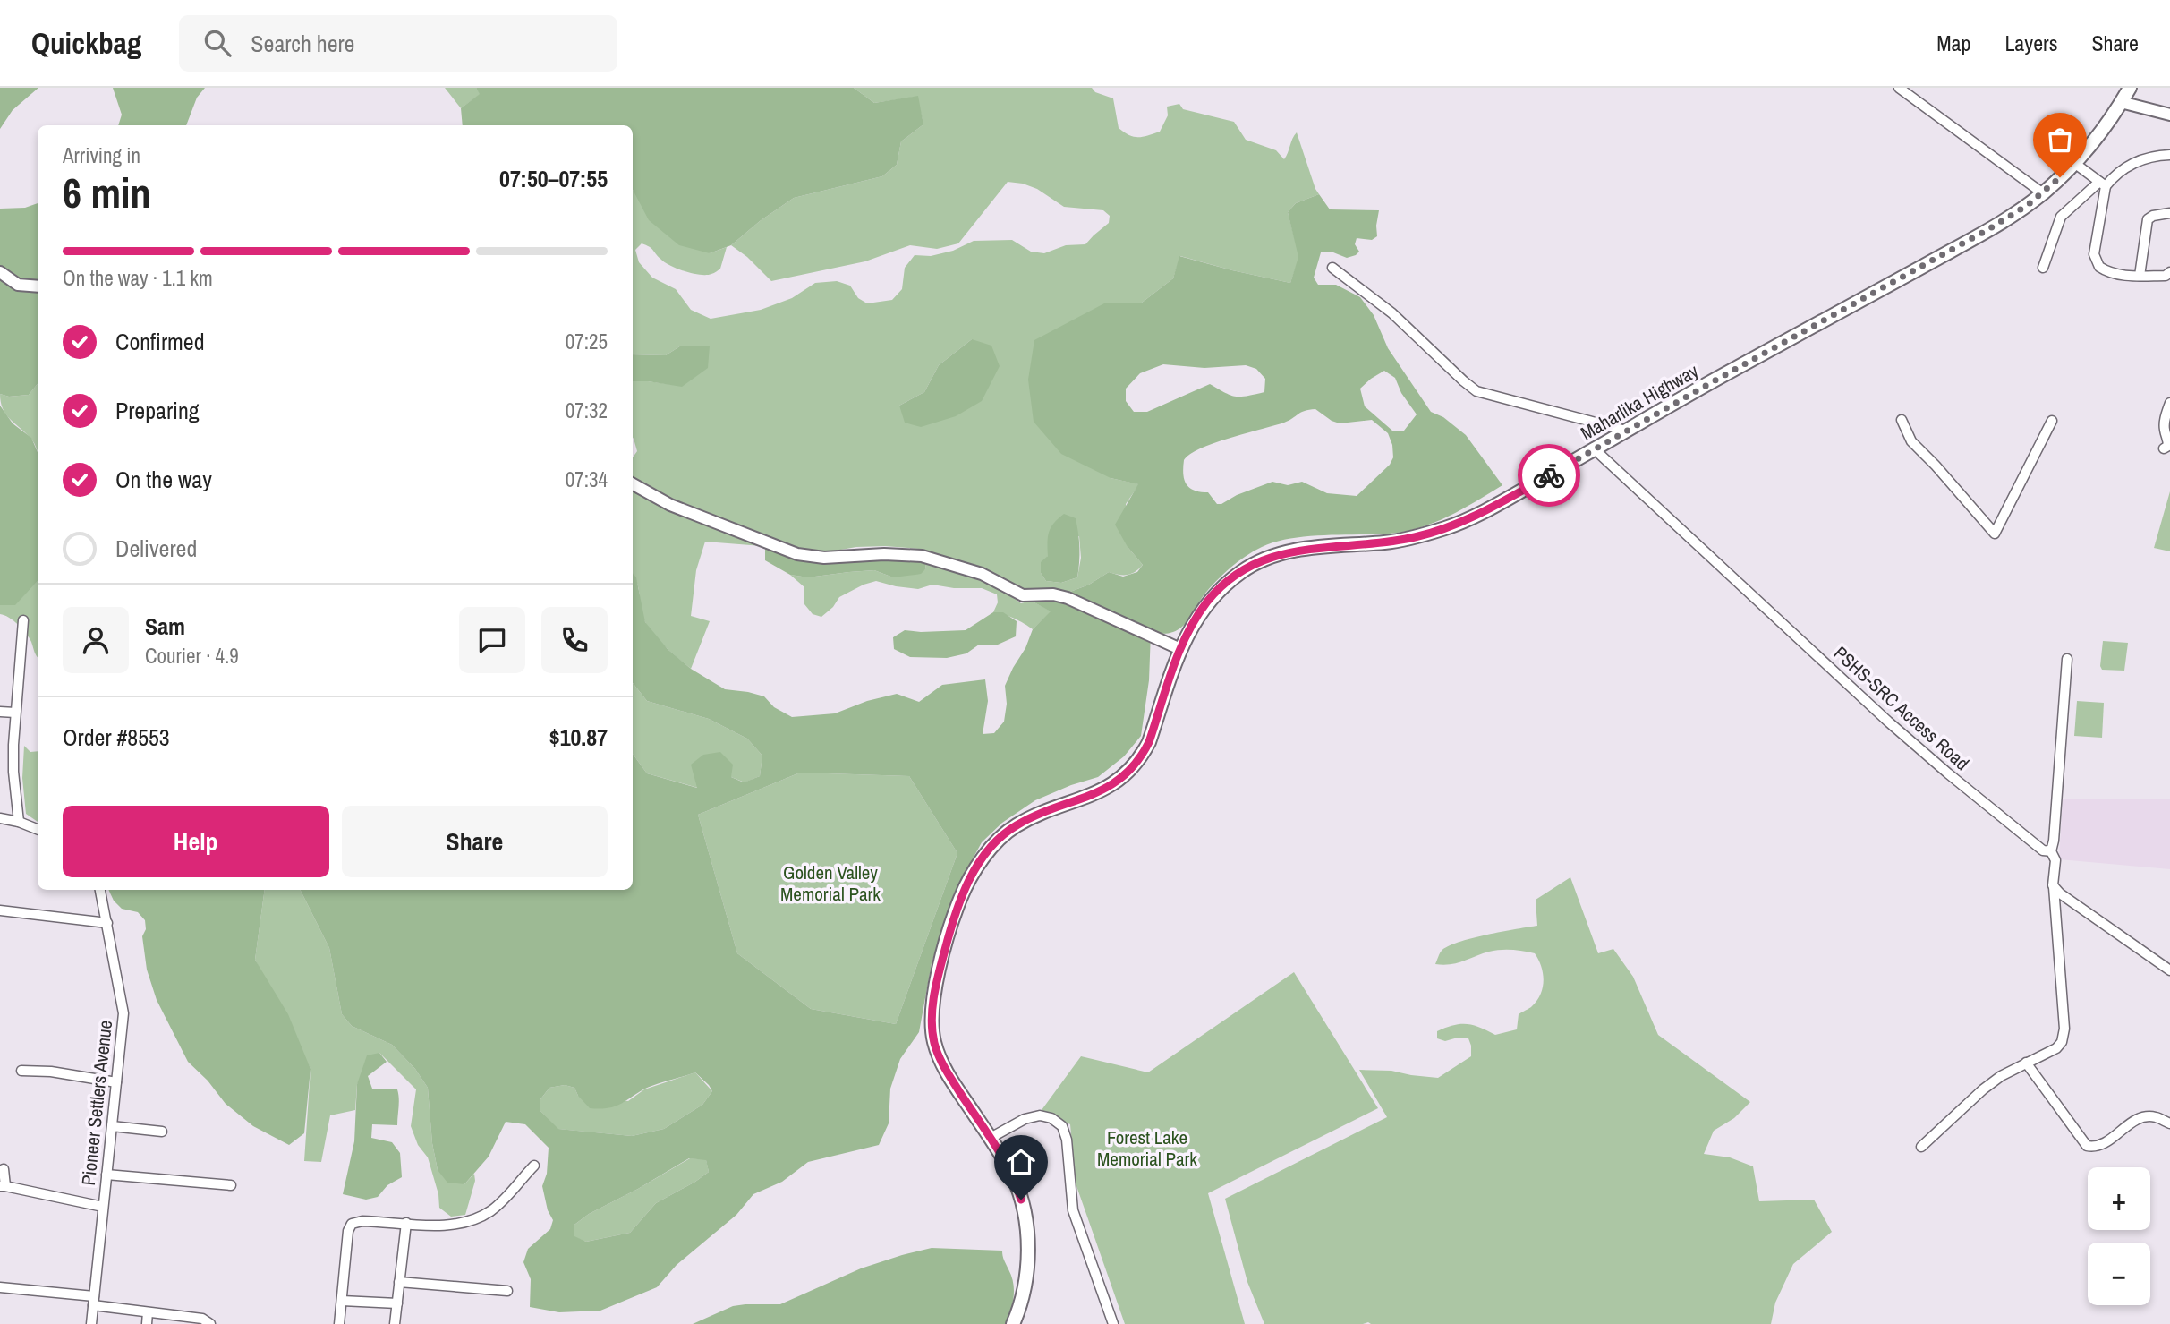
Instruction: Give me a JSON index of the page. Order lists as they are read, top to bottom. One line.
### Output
{"streets":{"highway":["Maharlika Highway"],"street":["PSHS-SRC Access Road","Pioneer Settlers Avenue"]},"crossings":[["Maharlika Highway","PSHS-SRC Access Road"]],"parks":["Golden Valley Memorial Park","Forest Lake Memorial Park"],"page":{"header":"Quickbag","search":"Search here","nav":["Map","Layers","Share"],"heading":["6 min","Arriving in","07:50–07:55"],"panel":["Sam","Courier · 4.9","Order #8553","$10.87"],"bar":"On the way · 1.1 km","list":[["Confirmed","07:25"],["Preparing","07:32"],["On the way","07:34"],"Delivered"],"buttons":["Help","Share"],"map_buttons":["+","−"]}}
